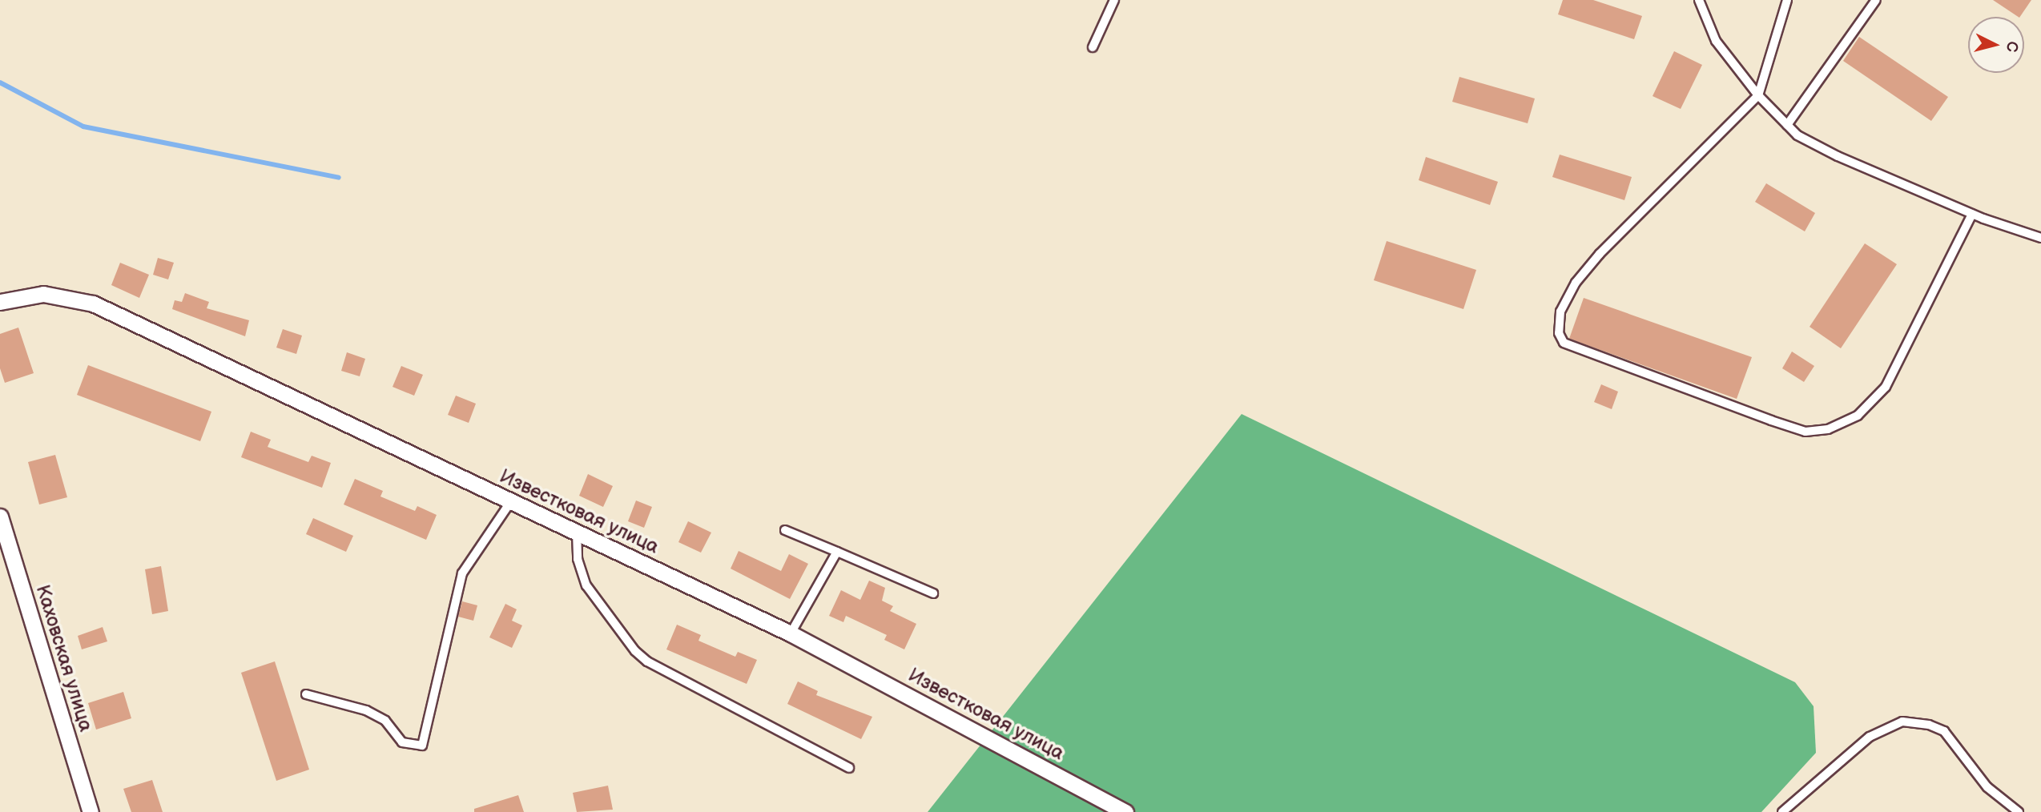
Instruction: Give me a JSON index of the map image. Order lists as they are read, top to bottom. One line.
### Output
{"streets":{"street":["Известковая улица","Каховская улица"]},"north":"right"}
